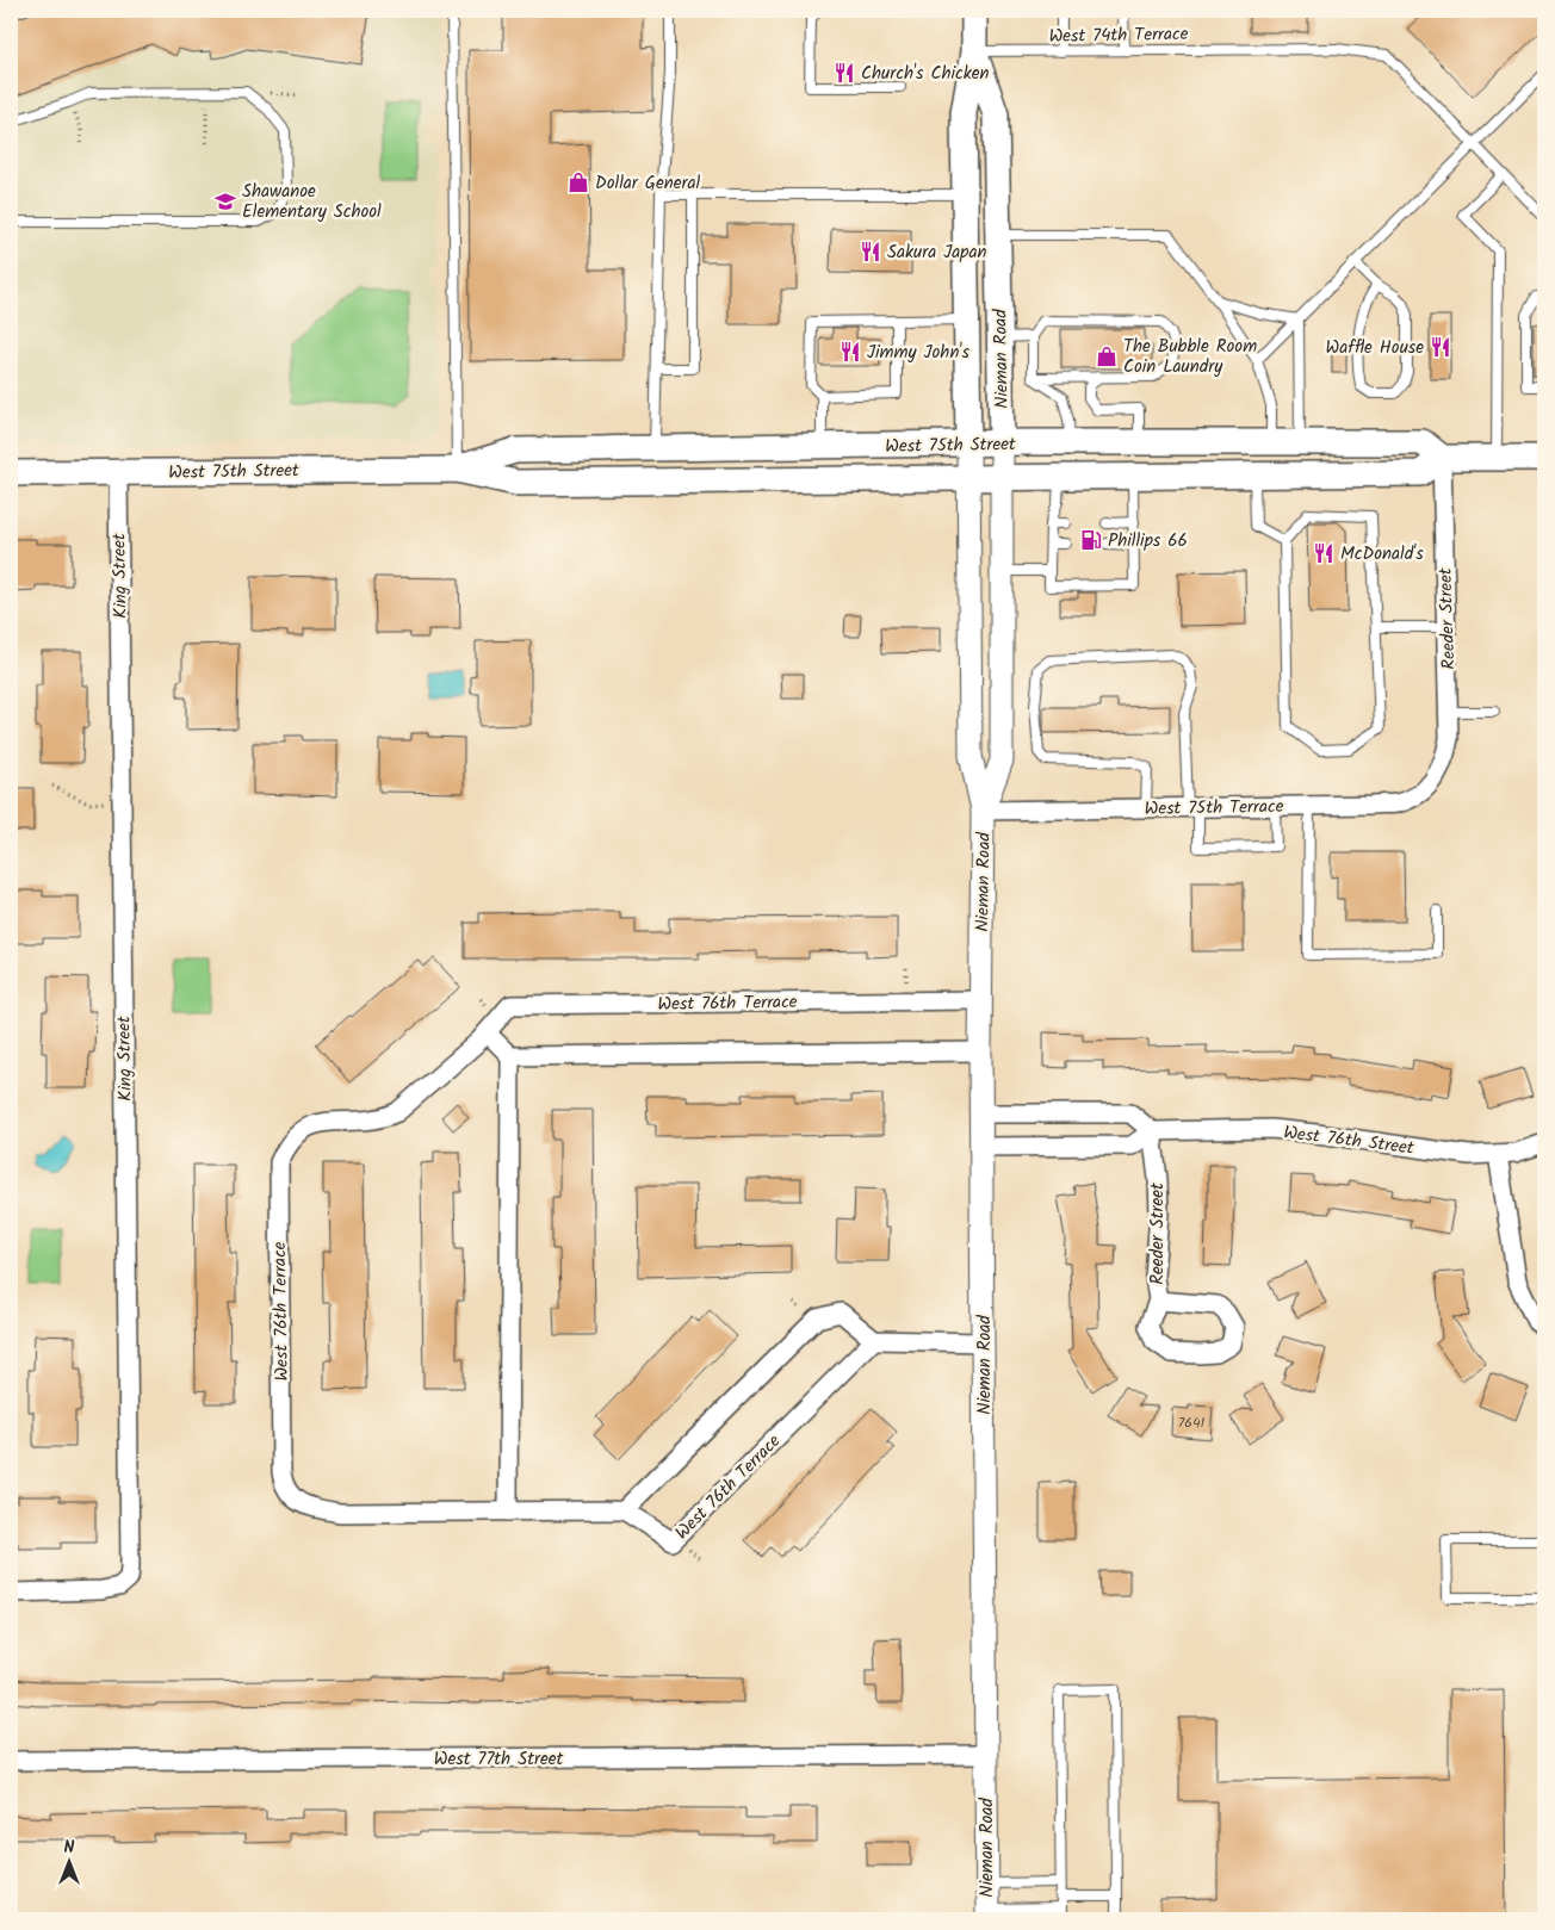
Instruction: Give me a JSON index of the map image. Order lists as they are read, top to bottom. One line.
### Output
{"streets":{"main road":["Nieman Road","West 75th Street"],"street":["King Street","Reeder Street","West 75th Terrace","West 76th Terrace","West 76th Street","West 77th Street"],"lane":["West 74th Terrace"]},"crossings":[["West 74th Terrace","Nieman Road"],["Nieman Road","West 75th Street"],["Nieman Road","West 75th Terrace"],["Nieman Road","West 76th Terrace"],["Nieman Road","West 76th Street"],["Nieman Road","West 77th Street"],["West 75th Street","King Street"],["West 75th Street","Reeder Street"],["Reeder Street","West 75th Terrace"],["Reeder Street","West 76th Street"]],"places":{"restaurant":["Church's Chicken","Sakura Japan","Waffle House","Jimmy John's","McDonald's"],"shop":["Dollar General","The Bubble Room Coin Laundry"],"school or university":["Shawanoe Elementary School"],"fuel station":["Phillips 66"]},"house_numbers":["7641"],"north":"top"}
